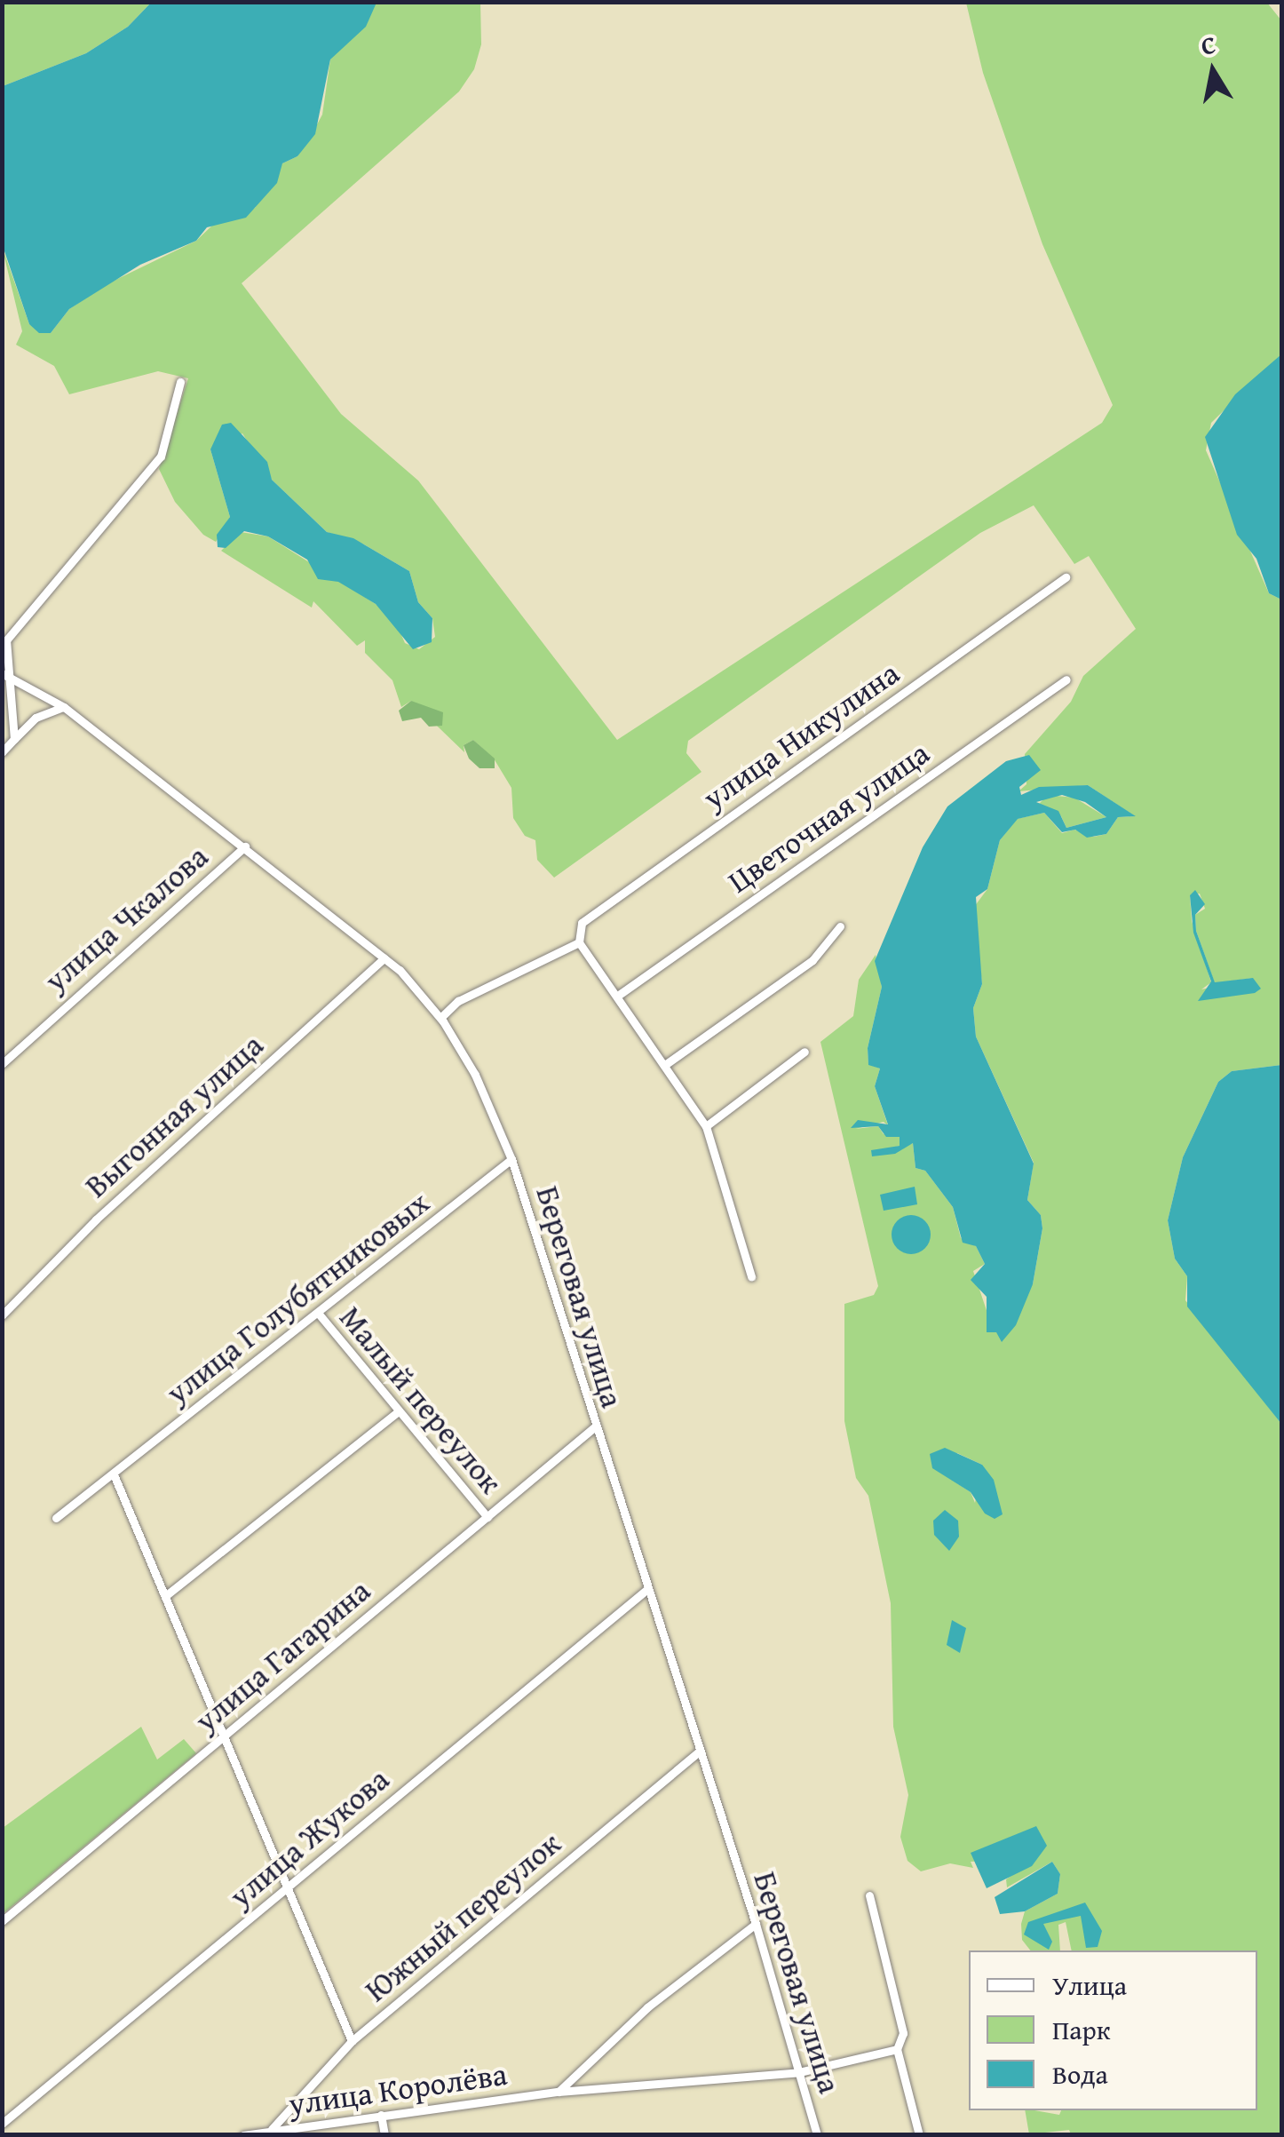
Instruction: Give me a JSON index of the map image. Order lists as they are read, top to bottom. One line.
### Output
{"streets":{"street":["улица Никулина","Цветочная улица","улица Чкалова","Выгонная улица","Береговая улица","улица Голубятниковых","Малый переулок","улица Гагарина","улица Жукова","Южный переулок","улица Королёва"]},"crossings":[["улица Чкалова","Береговая улица"],["Выгонная улица","Береговая улица"],["Береговая улица","улица Голубятниковых"],["Береговая улица","улица Гагарина"],["Береговая улица","улица Жукова"],["Береговая улица","Южный переулок"],["Береговая улица","улица Королёва"],["улица Голубятниковых","Малый переулок"],["Малый переулок","улица Гагарина"],["Южный переулок","улица Королёва"]],"legend":["Улица","Парк","Вода"],"north":"top"}
